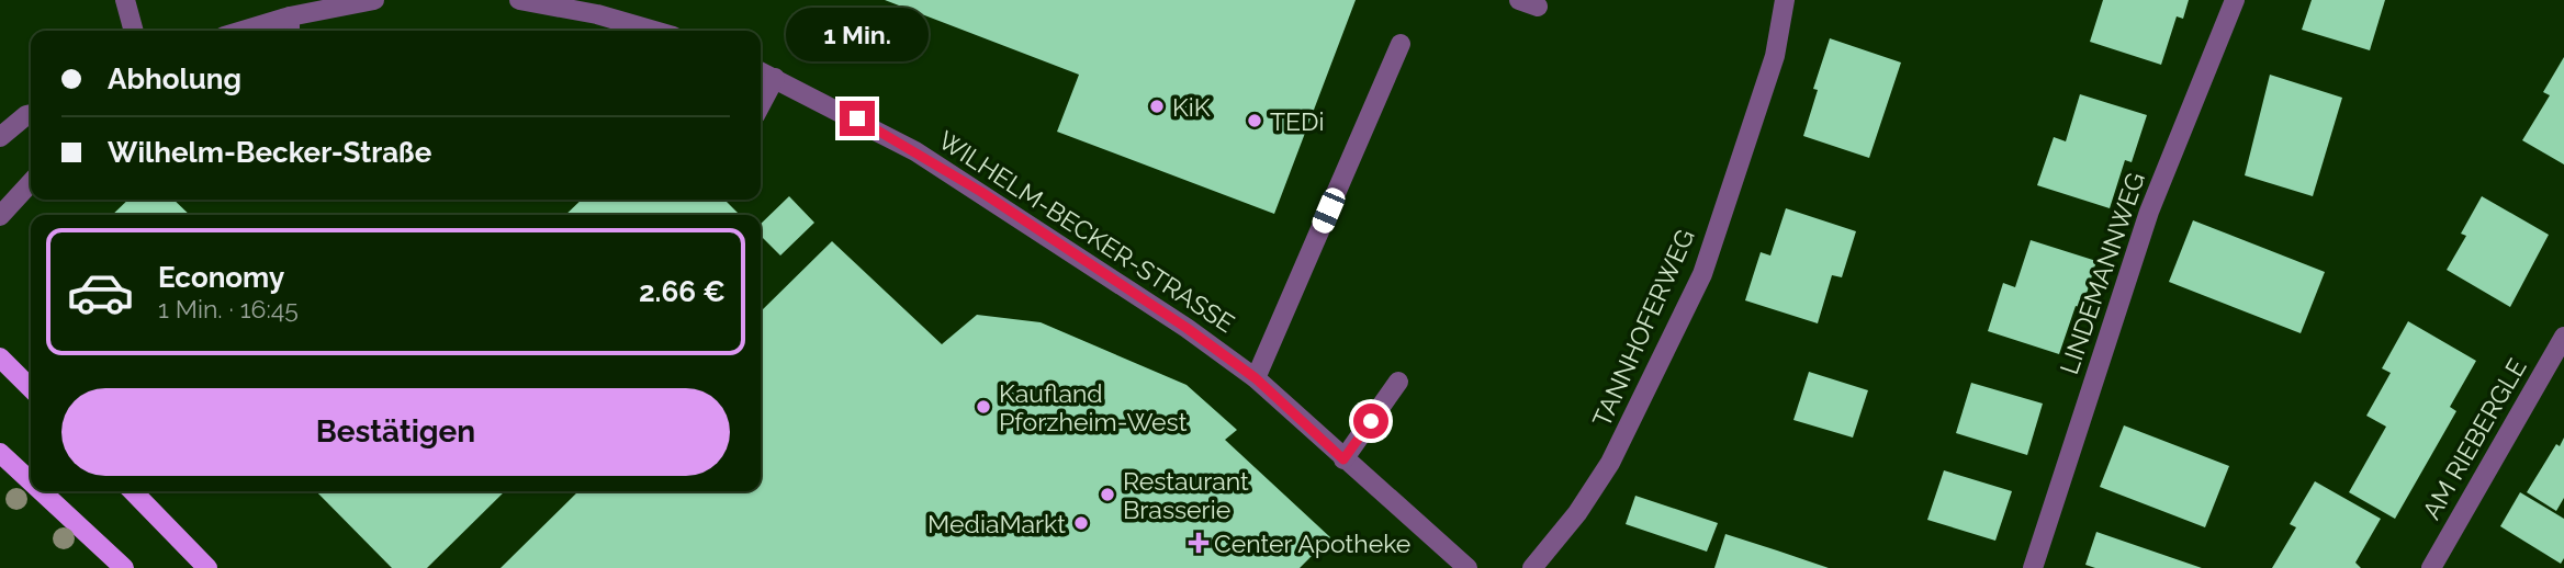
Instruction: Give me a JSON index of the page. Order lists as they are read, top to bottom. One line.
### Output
{"streets":{"street":["WILHELM-BECKER-STRASSE","LINDEMANNWEG","TANNHOFERWEG","AM RIEBERGLE"]},"places":{"other":["KiK","TEDi","Kaufland Pforzheim-West","Restaurant Brasserie","MediaMarkt"],"health":["Center Apotheke"]},"page":{"bubble":"1 Min.","banner":["Abholung","Wilhelm-Becker-Straße"],"list":[{"name":"Economy","note":"1 Min. · 16:45","value":"2.66 €"}],"buttons":"Bestätigen"}}
